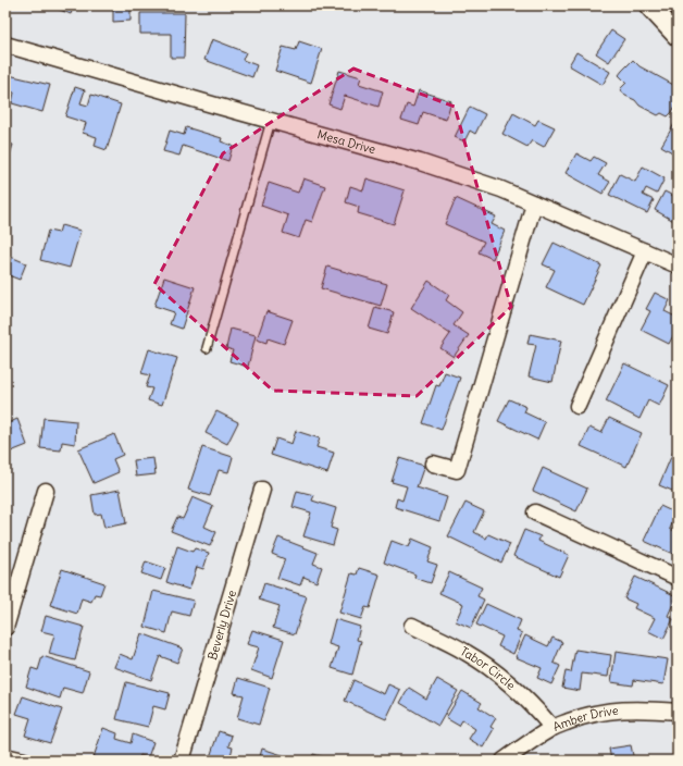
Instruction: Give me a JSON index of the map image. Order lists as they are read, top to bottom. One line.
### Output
{"streets":{"street":["Mesa Drive","Beverly Drive","Tabor Circle","Amber Drive"]},"crossings":[["Tabor Circle","Amber Drive"]]}
